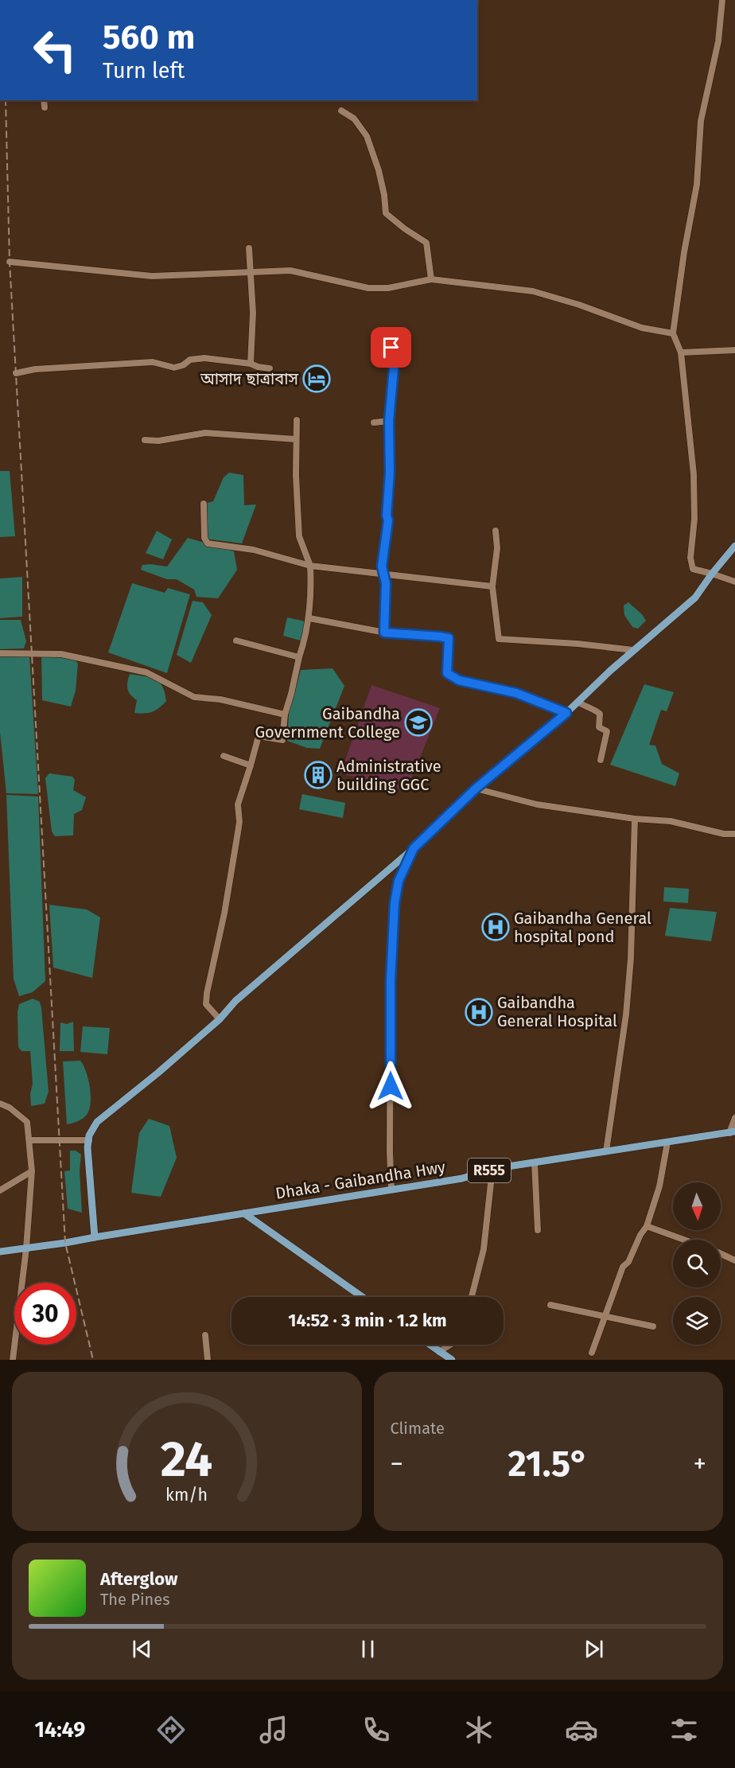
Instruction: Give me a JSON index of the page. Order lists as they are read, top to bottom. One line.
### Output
{"streets":{"main road":["R555","Dhaka - Gaibandha Hwy"]},"crossings":[["R555","Dhaka - Gaibandha Hwy"]],"places":{"hotel":["আসাদ ছাত্রাবাস"],"school or university":["Gaibandha Government College"],"building":["Administrative building GGC"],"hospital":["Gaibandha General hospital pond","Gaibandha General Hospital"]},"north":"bottom","page":{"turn":["560 m","Turn left"],"limit":"30","trip":"14:52 · 3 min · 1.2 km","tile":"Climate","heat":["−","21.5°","+"],"song":["Afterglow","The Pines"],"tabs":"14:49","gauge":["24","km/h"]}}
